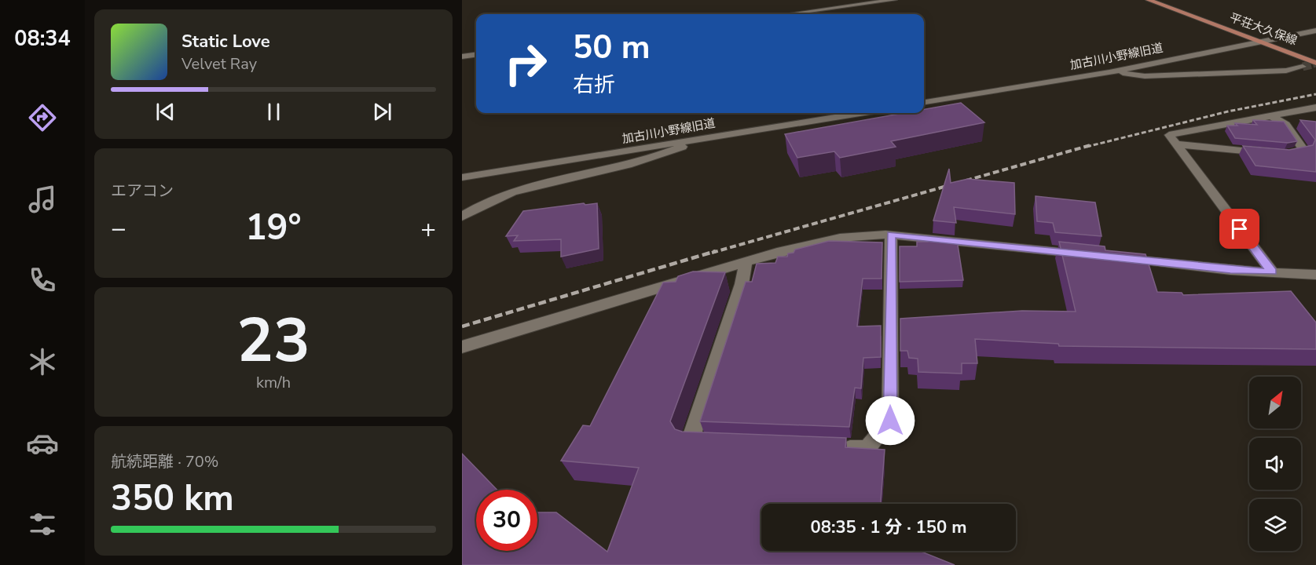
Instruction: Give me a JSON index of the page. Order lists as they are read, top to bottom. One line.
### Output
{"streets":{"main road":["平荘大久保線"],"street":["加古川小野線旧道"]},"crossings":[["平荘大久保線","加古川小野線旧道"]],"north":"top right","page":{"tabs":"08:34","turn":["50 m","右折"],"song":["Static Love","Velvet Ray"],"tile":["エアコン",["23","km/h"],["航続距離 · 70%","350 km"]],"heat":["−","19°","+"],"limit":"30","trip":"08:35 · 1 分 · 150 m"}}
